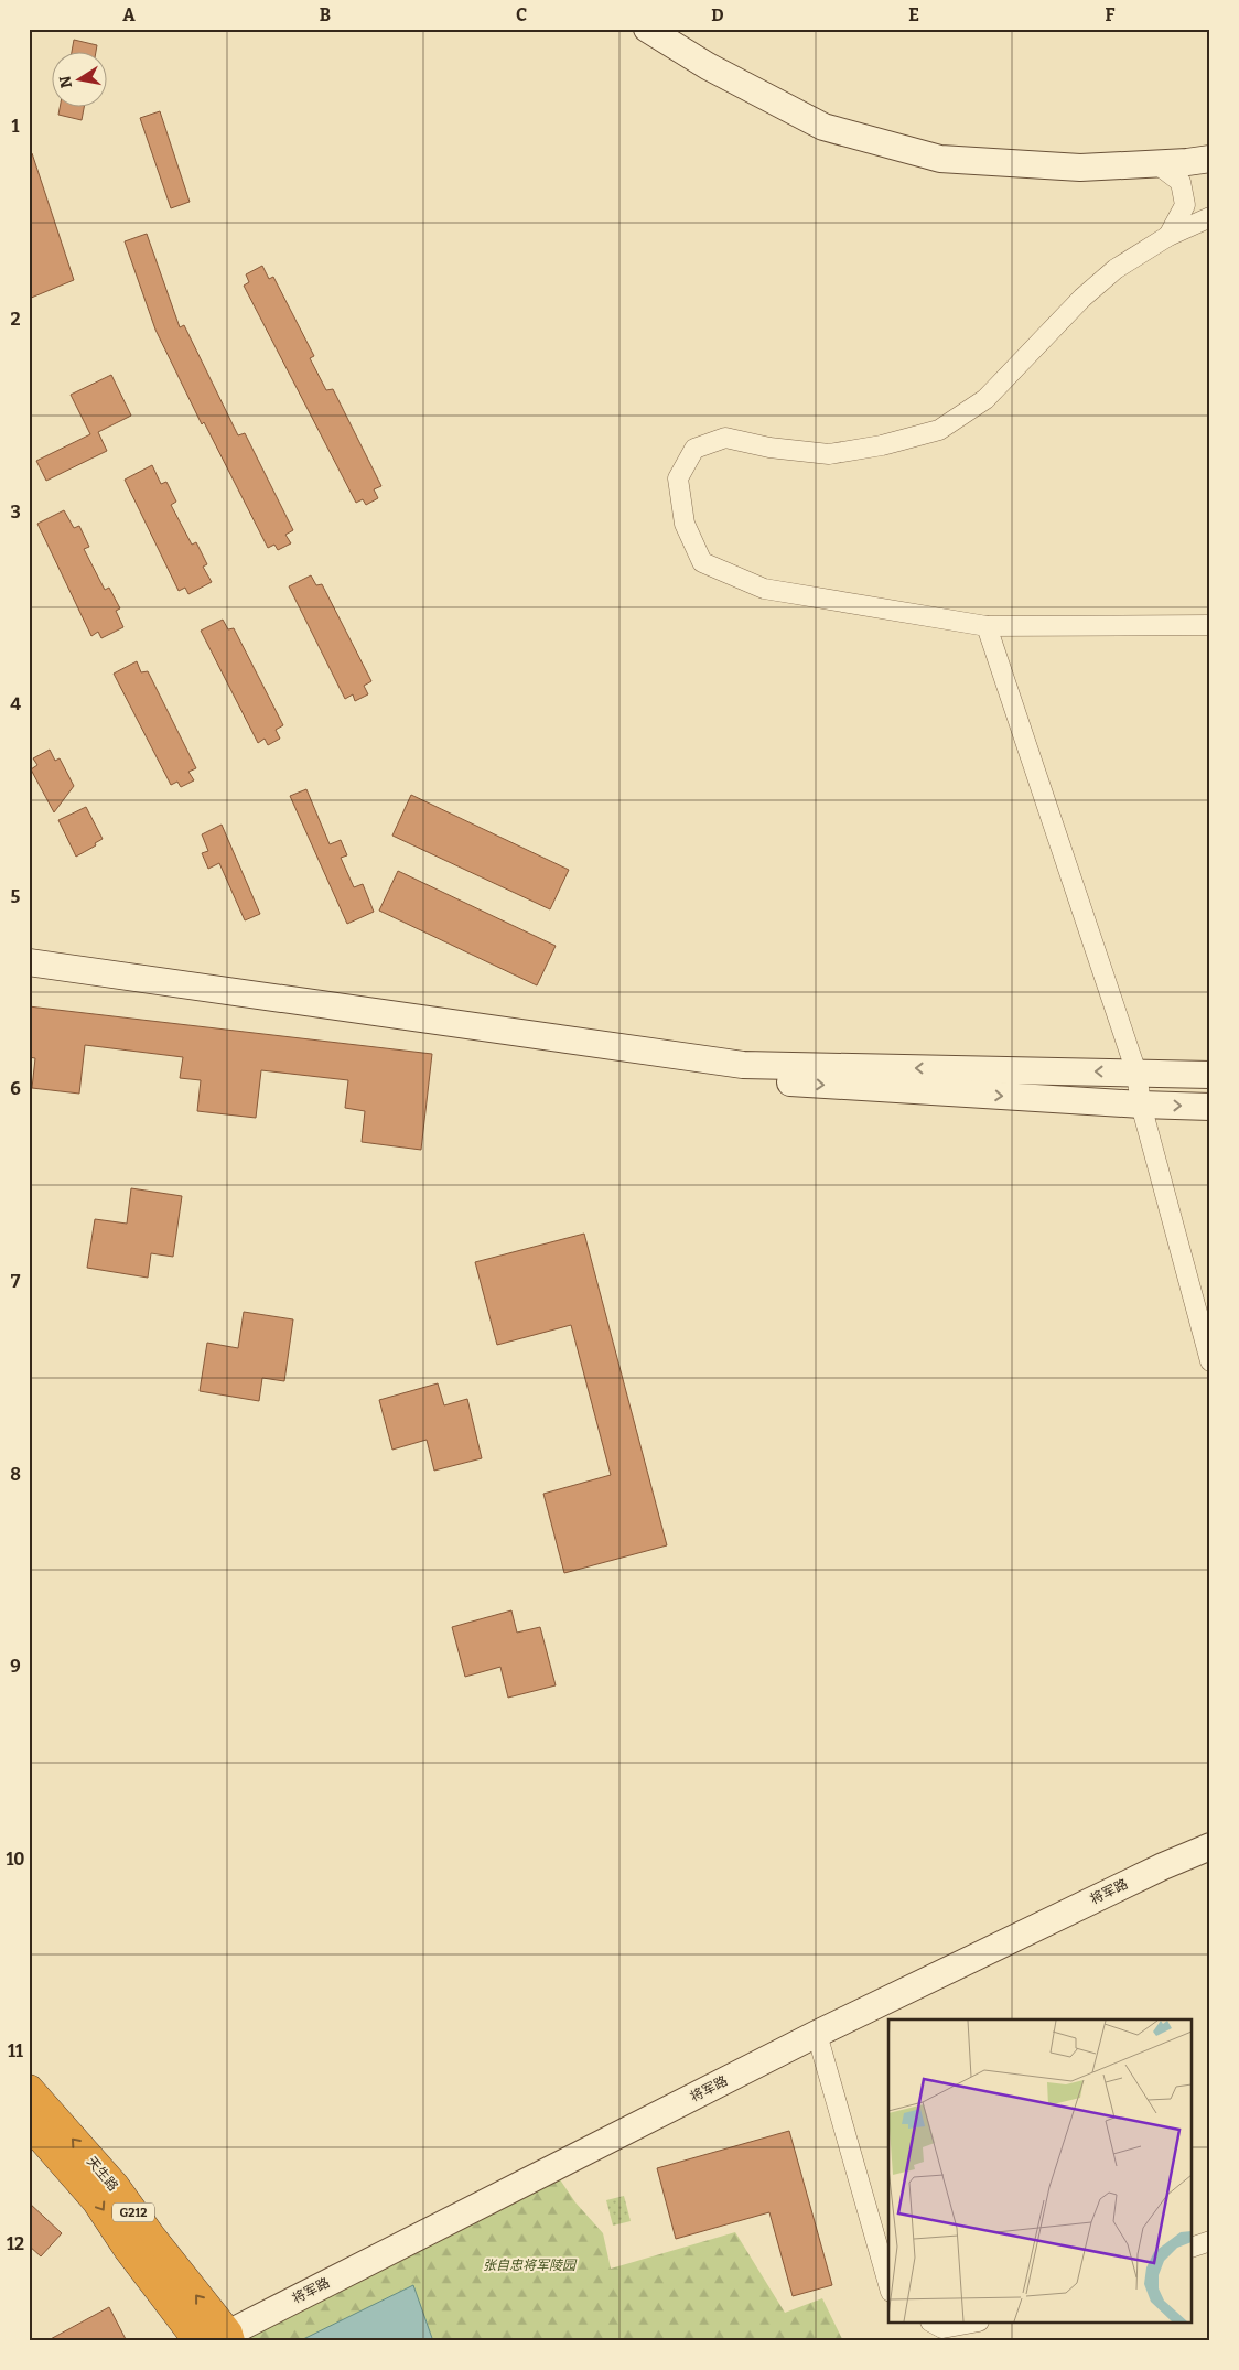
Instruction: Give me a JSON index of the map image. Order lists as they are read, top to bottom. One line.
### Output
{"streets":{"highway":["天生路","G212"],"street":["将军路"]},"crossings":[["将军路","天生路"]],"parks":["张自忠将军陵园"],"north":"left","grid":{"columns":["A","B","C","D","E","F"],"rows":["1","2","3","4","5","6","7","8","9","10","11","12"]}}
